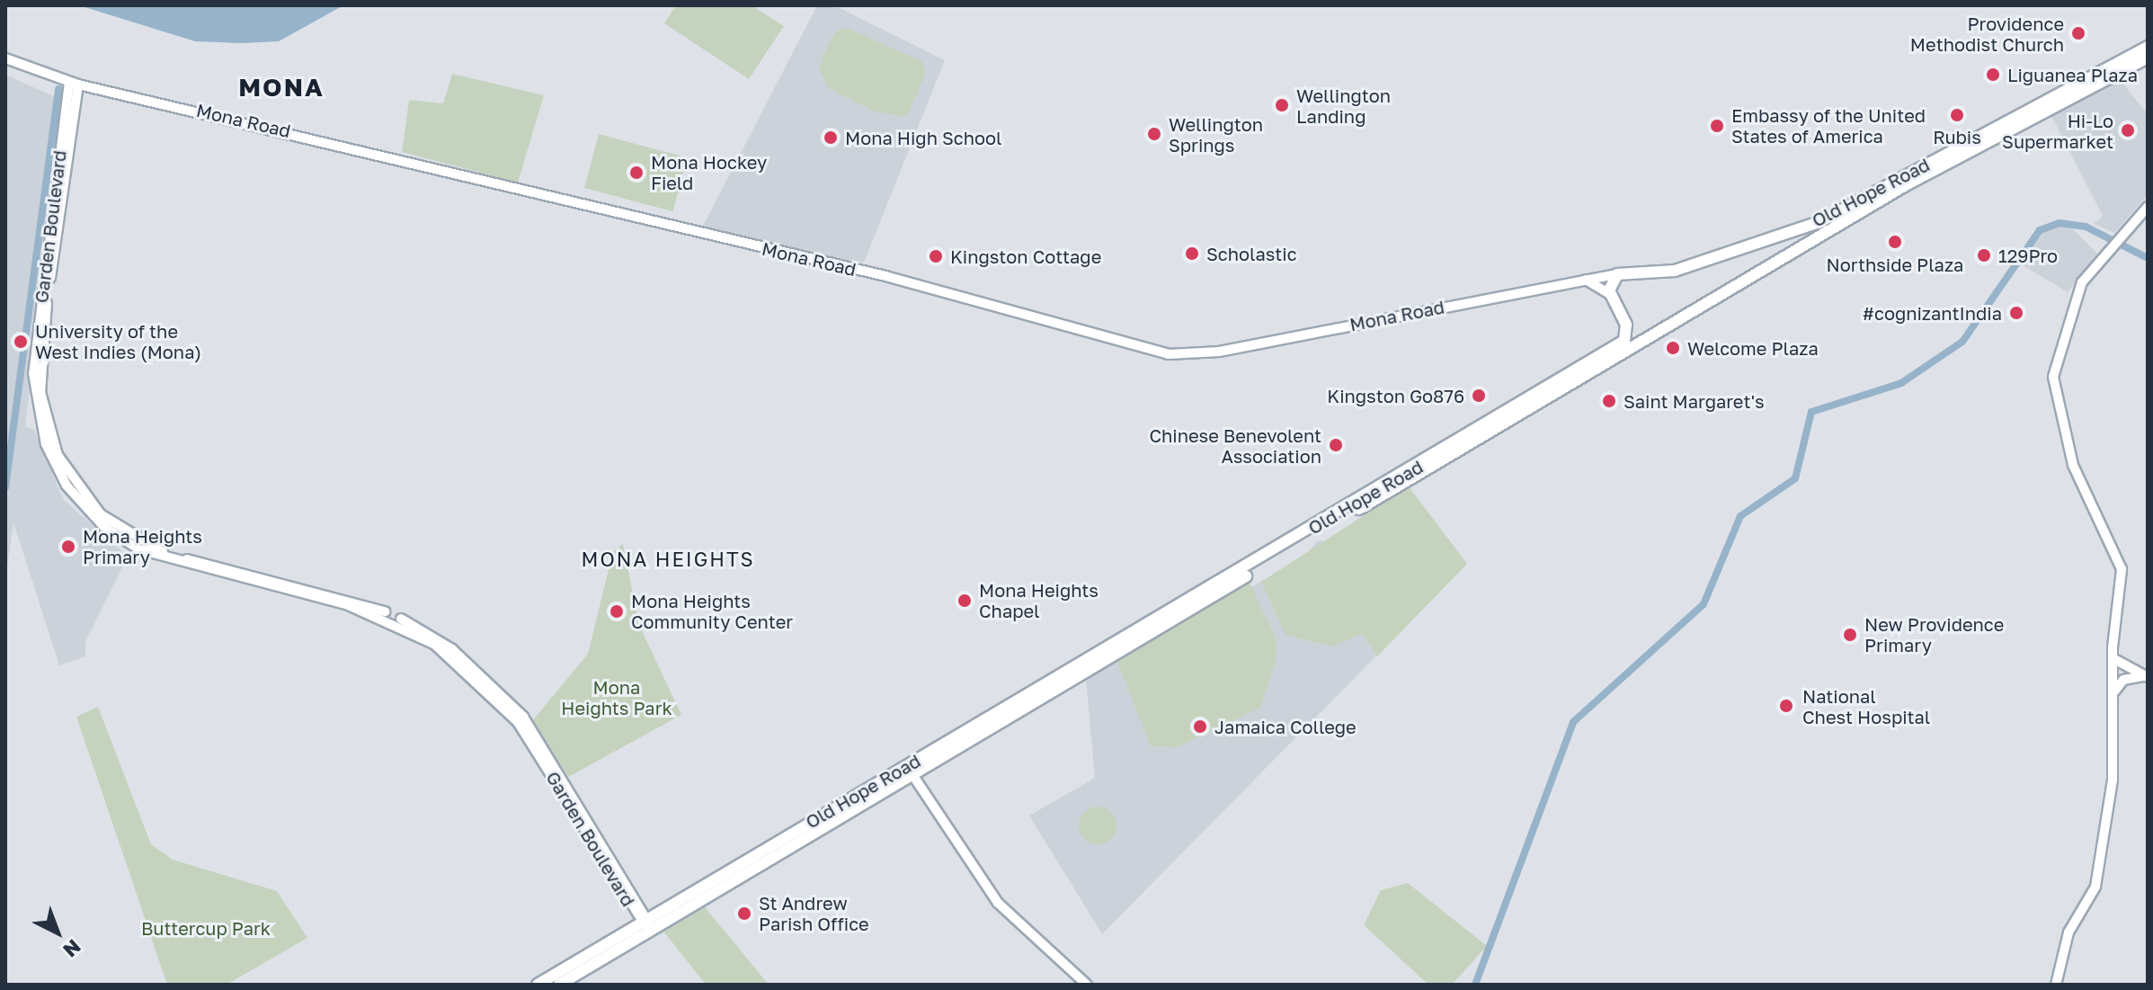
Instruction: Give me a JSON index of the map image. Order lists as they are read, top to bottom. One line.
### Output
{"streets":{"main road":["Old Hope Road"],"street":["Mona Road","Garden Boulevard"]},"crossings":[["Mona Road","Old Hope Road"],["Mona Road","Garden Boulevard"],["Old Hope Road","Garden Boulevard"]],"districts":["MONA","MONA HEIGHTS"],"parks":["Mona Heights Park","Buttercup Park"],"places":["Providence Methodist Church","Liguanea Plaza","Wellington Landing","Rubis","Embassy of the United States of America","Hi-Lo Supermarket","Wellington Springs","Mona High School","Mona Hockey Field","Northside Plaza","Scholastic","129Pro","Kingston Cottage","#cognizantIndia","University of the West Indies (Mona)","Welcome Plaza","Kingston Go876","Saint Margaret's","Chinese Benevolent Association","Mona Heights Primary","Mona Heights Chapel","Mona Heights Community Center","New Providence Primary","National Chest Hospital","Jamaica College","St Andrew Parish Office"],"north":"bottom right"}
